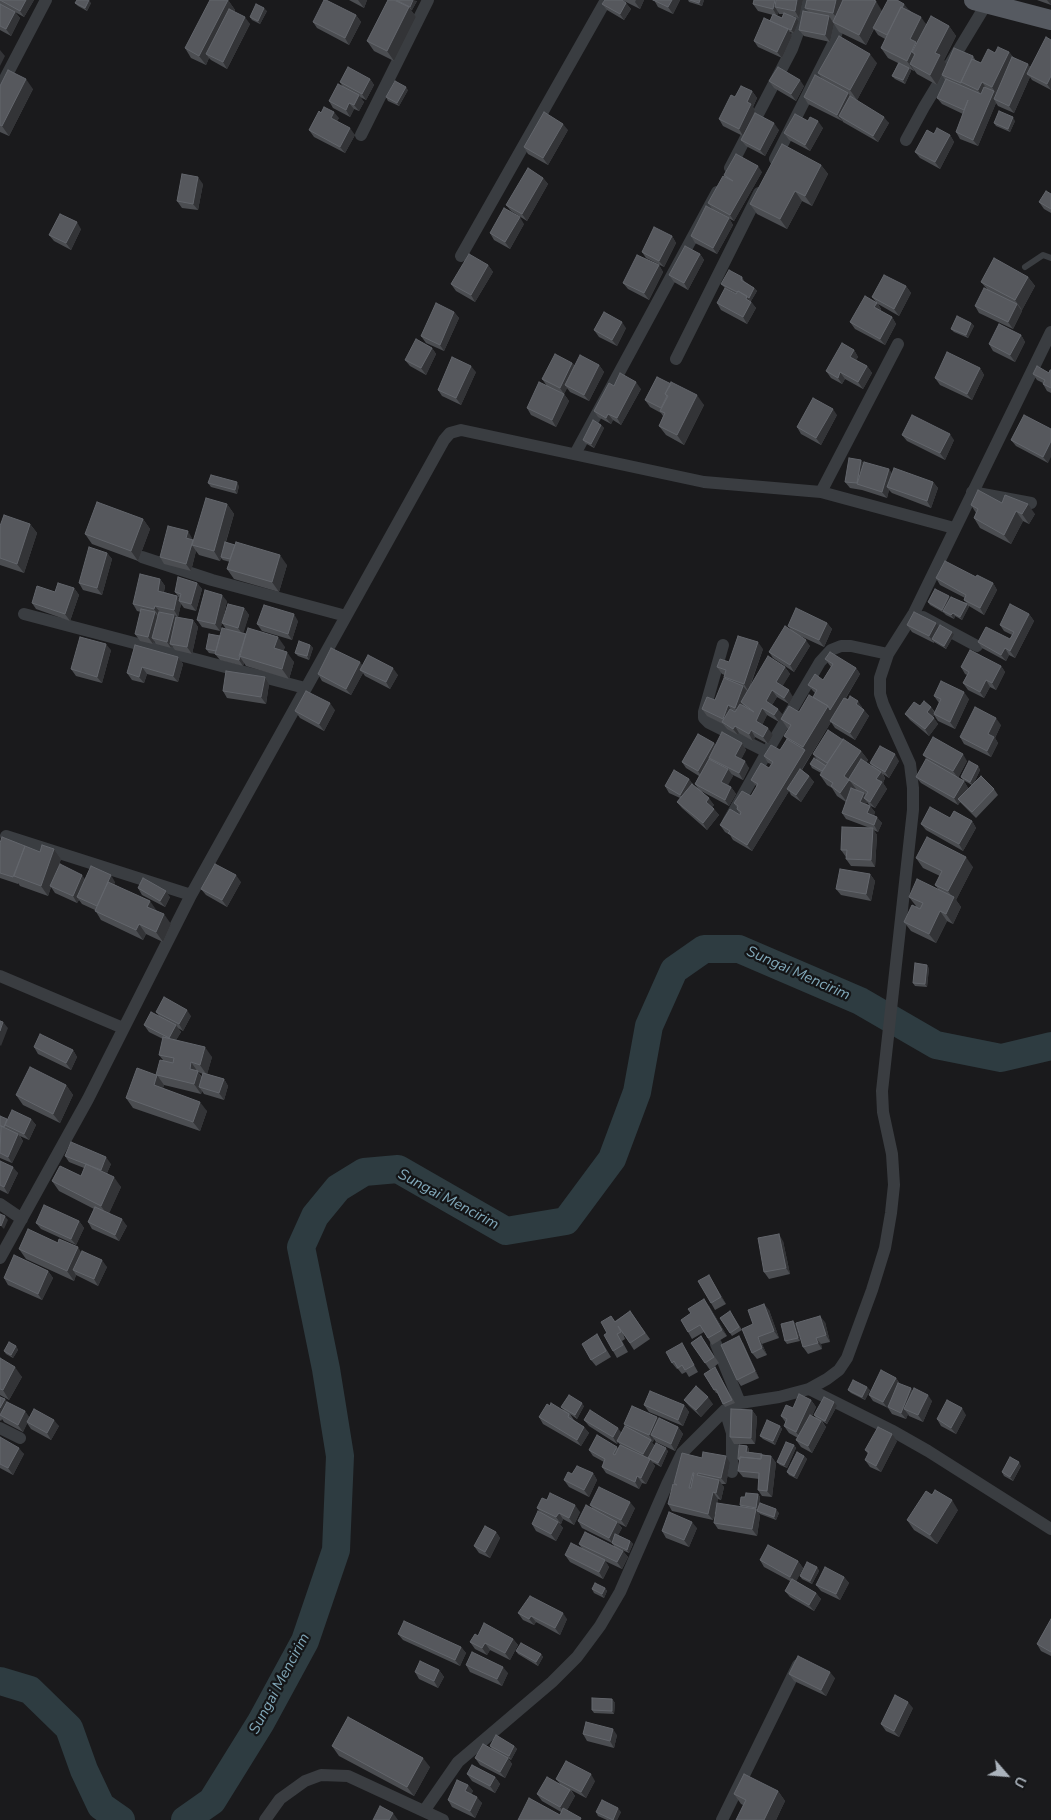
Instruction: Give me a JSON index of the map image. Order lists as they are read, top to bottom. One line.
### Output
{"water":["Sungai Mencirim"],"north":"bottom right"}
